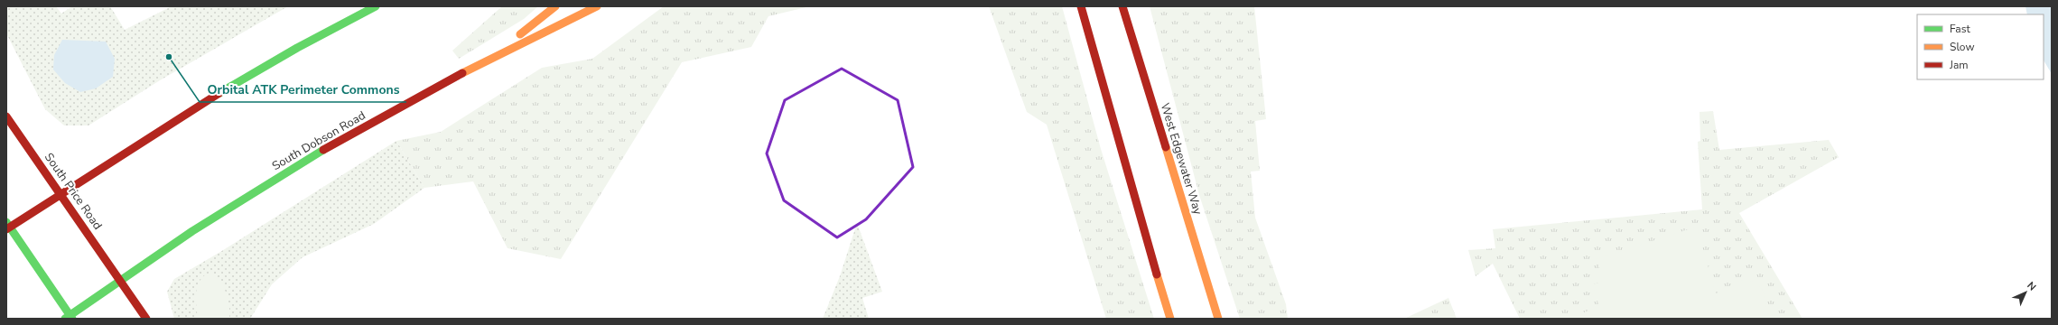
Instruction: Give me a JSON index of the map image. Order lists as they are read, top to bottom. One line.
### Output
{"streets":{"main road":["South Dobson Road","West Edgewater Way","South Price Road"]},"crossings":[["South Dobson Road","South Price Road"]],"places":["Orbital ATK Perimeter Commons"],"legend":["Fast","Slow","Jam"],"north":"top right"}
